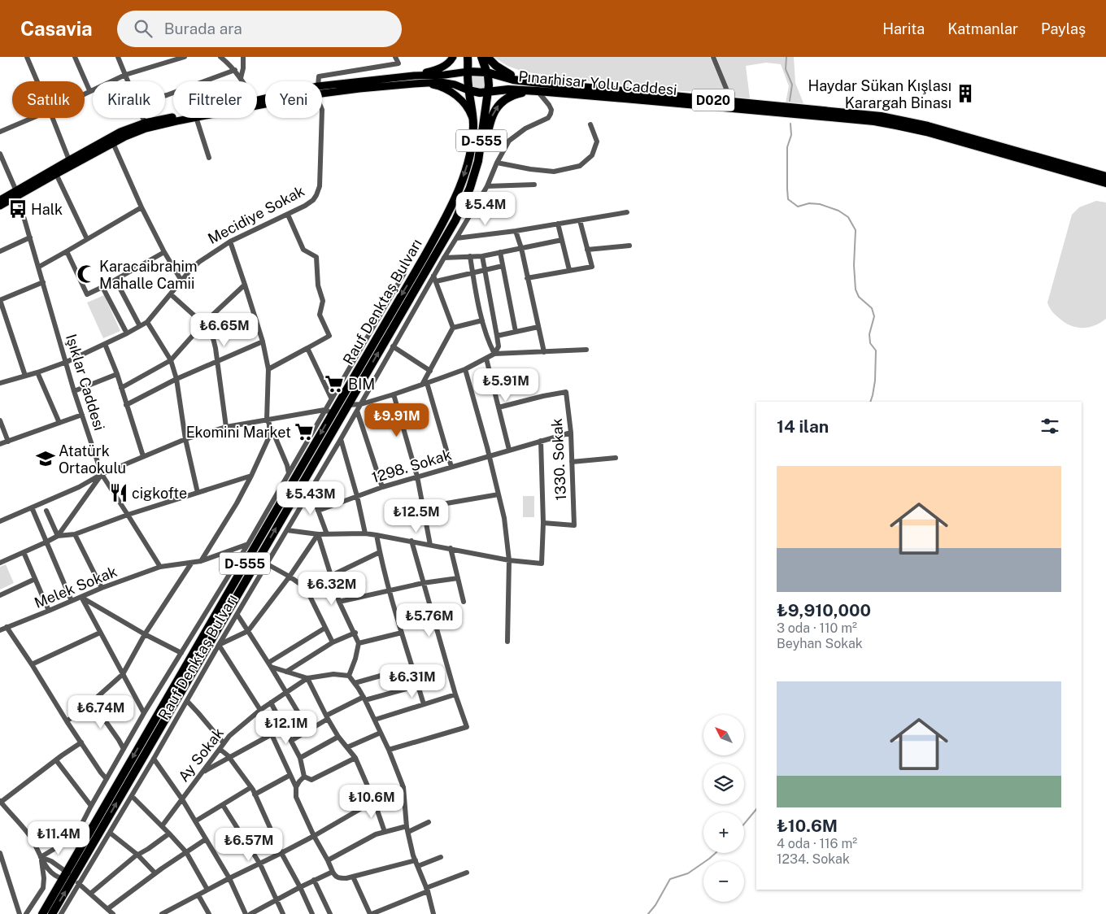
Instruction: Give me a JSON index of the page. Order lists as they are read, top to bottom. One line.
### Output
{"streets":{"highway":["Pınarhisar Yolu Caddesi","D020","D-555","Rauf Denktaş Bulvarı"],"street":["Mecidiye Sokak","Işıklar Caddesi","1330. Sokak","1298. Sokak","Melek Sokak","Ay Sokak"]},"crossings":[["Pınarhisar Yolu Caddesi","D-555"],["Pınarhisar Yolu Caddesi","Rauf Denktaş Bulvarı"],["D-555","Rauf Denktaş Bulvarı"],["Mecidiye Sokak","Işıklar Caddesi"],["Işıklar Caddesi","Melek Sokak"],["1330. Sokak","1298. Sokak"]],"places":{"building":["Haydar Sükan Kışlası Karargah Binası"],"bus stop":["Halk"],"mosque":["Karacaibrahim Mahalle Camii"],"supermarket":["BIM","Ekomini Market"],"school or university":["Atatürk Ortaokulu"],"restaurant":["cigkofte"]},"north":"top left","page":{"header":"Casavia","search":"Burada ara","nav":["Harita","Katmanlar","Paylaş"],"chip":["Satılık","Kiralık","Filtreler","Yeni"],"price":["₺5.4M","₺6.65M","₺5.91M","₺9.91M","₺5.43M","₺12.5M","₺6.32M","₺5.76M","₺6.31M","₺6.74M","₺12.1M","₺10.6M","₺11.4M","₺6.57M"],"heading":"14 ilan","list":[{"name":"₺9,910,000","note":"3 oda · 110 m² · Beyhan Sokak"},{"name":"₺10.6M","note":"4 oda · 116 m² · 1234. Sokak"}],"map_buttons":["+","−"]}}
